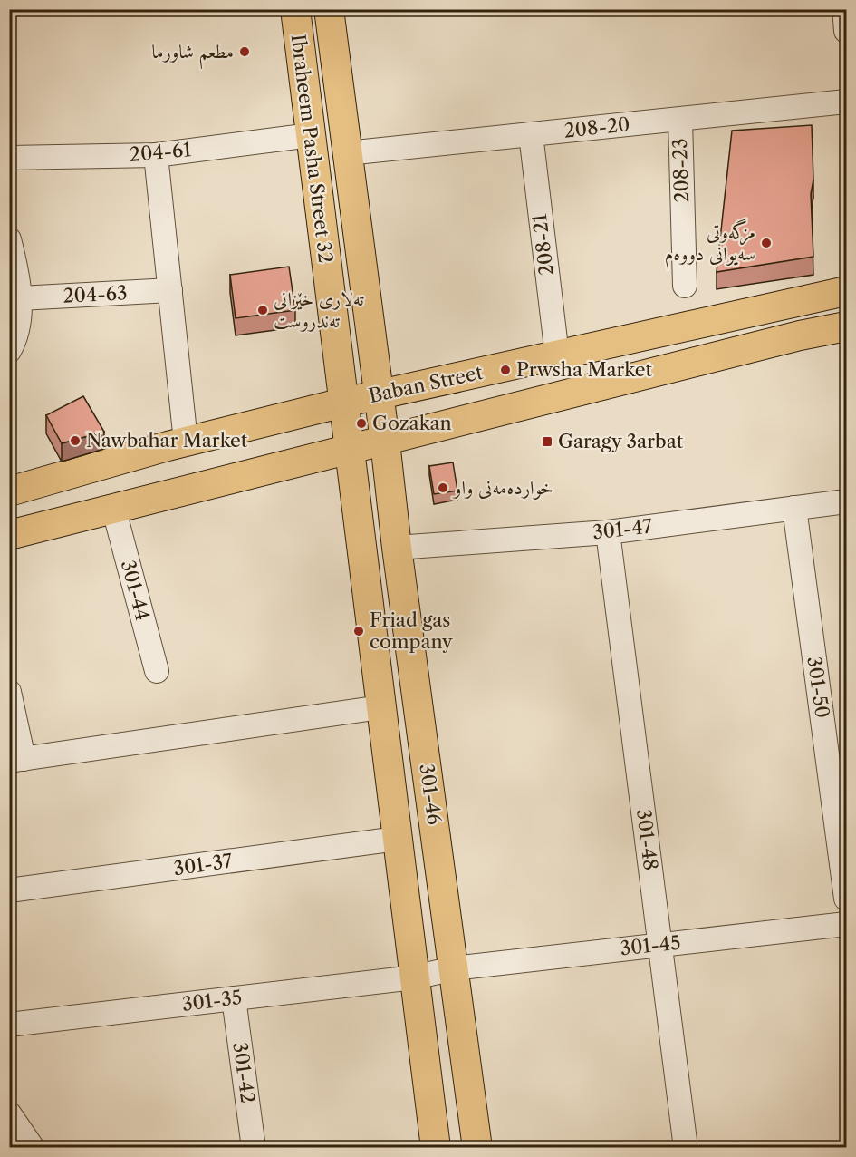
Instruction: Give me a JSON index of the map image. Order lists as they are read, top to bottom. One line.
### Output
{"streets":{"main road":["Ibraheem Pasha Street 32","Baban Street","301-46"],"street":["208-20","204-61","208-23","208-21","204-63","301-47","301-44","301-50","301-48","301-37","301-45","301-35","301-42"]},"crossings":[["208-20","Ibraheem Pasha Street 32"],["208-20","208-23"],["208-20","208-21"],["Ibraheem Pasha Street 32","204-61"],["Ibraheem Pasha Street 32","Baban Street"],["Ibraheem Pasha Street 32","301-46"],["208-21","Baban Street"],["301-47","301-50"],["301-47","301-46"],["301-47","301-48"],["301-46","301-37"],["301-46","301-45"],["301-46","301-35"],["301-48","301-45"],["301-45","301-35"],["301-35","301-42"]],"places":{"other":["مطعم شاورما","مزگەوتی سەیوانی دووەم","تەلاری خێزانی تەندروست","Prwsha Market","Gozakan","Nawbahar Market","خواردەمەنی واو","Friad gas company"],"transit":["Garagy 3arbat"]}}
